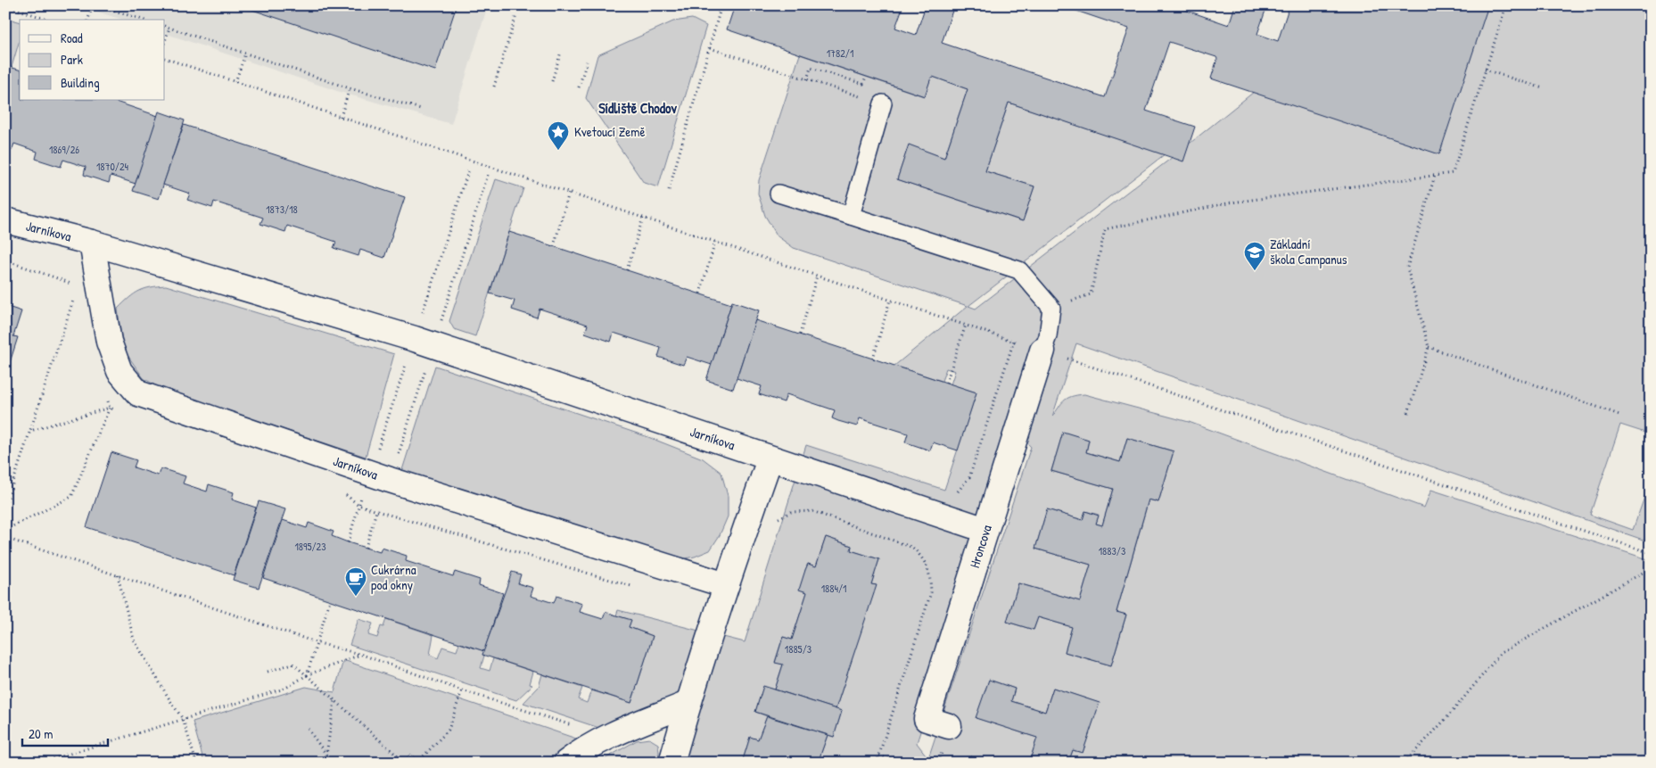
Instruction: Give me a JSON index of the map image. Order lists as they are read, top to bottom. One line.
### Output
{"streets":{"street":["Jarníkova","Hroncova"]},"crossings":[["Jarníkova","Hroncova"]],"districts":["Sídliště Chodov"],"places":{"place":["Kvetoucí Země"],"school or university":["Základní škola Campanus"],"cafe":["Cukrárna pod okny"]},"house_numbers":["1782/1","1869/26","1870/24","1873/18","1895/23","1883/3","1884/1","1885/3"],"legend":["Road","Park","Building"],"scale_bar":"20 m"}
